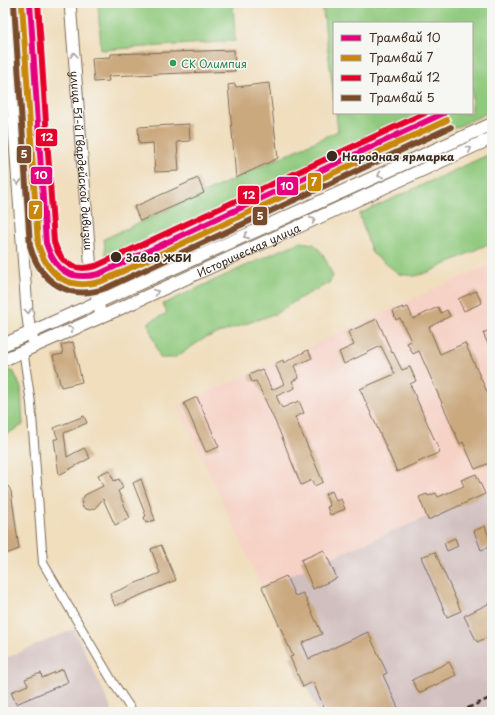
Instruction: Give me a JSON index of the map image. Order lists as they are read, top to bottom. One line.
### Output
{"streets":{"highway":["Историческая улица"],"main road":["улица 51-й Гвардейской дивизии"]},"crossings":[["улица 51-й Гвардейской дивизии","Историческая улица"]],"places":["СК Олимпия","Народная ярмарка","Завод ЖБИ"],"lines":["tram line 10","tram line 12","tram line 7","tram line 5"],"legend":["Трамвай 10","Трамвай 7","Трамвай 12","Трамвай 5"]}
